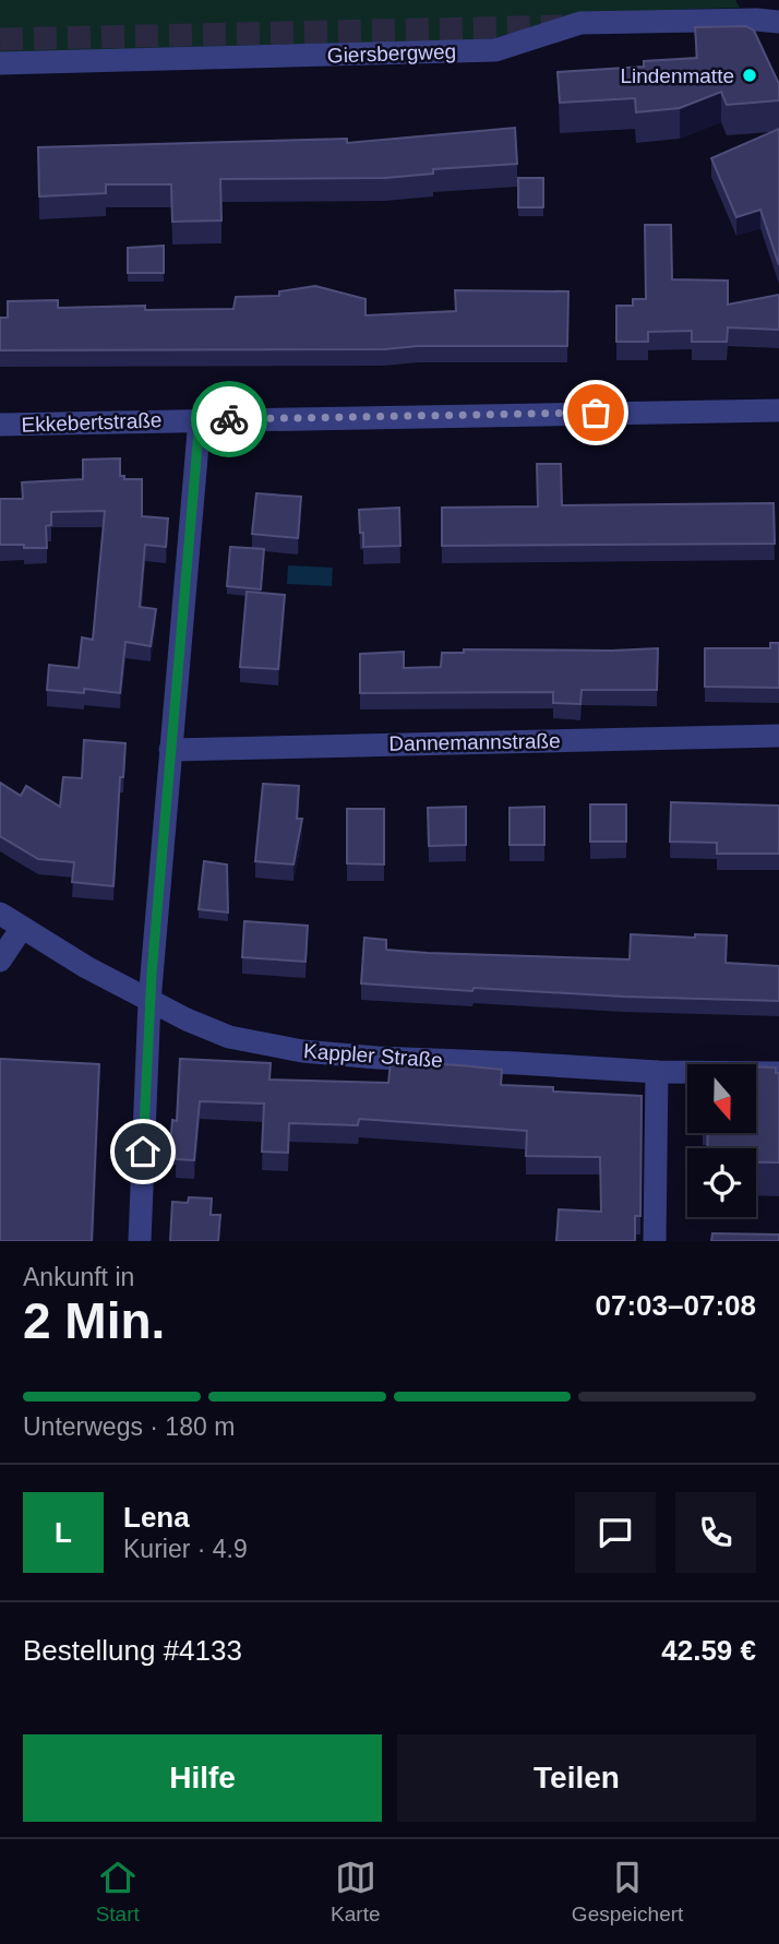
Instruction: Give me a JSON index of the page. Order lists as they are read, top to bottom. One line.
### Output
{"streets":{"street":["Giersbergweg","Ekkebertstraße","Dannemannstraße","Kappler Straße"]},"places":["Lindenmatte"],"north":"bottom","page":{"heading":["2 Min.","Ankunft in","07:03–07:08"],"panel":["Lena","Kurier · 4.9","Bestellung #4133","42.59 €"],"bar":"Unterwegs · 180 m","round":"L","buttons":["Hilfe","Teilen"],"tabs":["Start","Karte","Gespeichert"]}}
